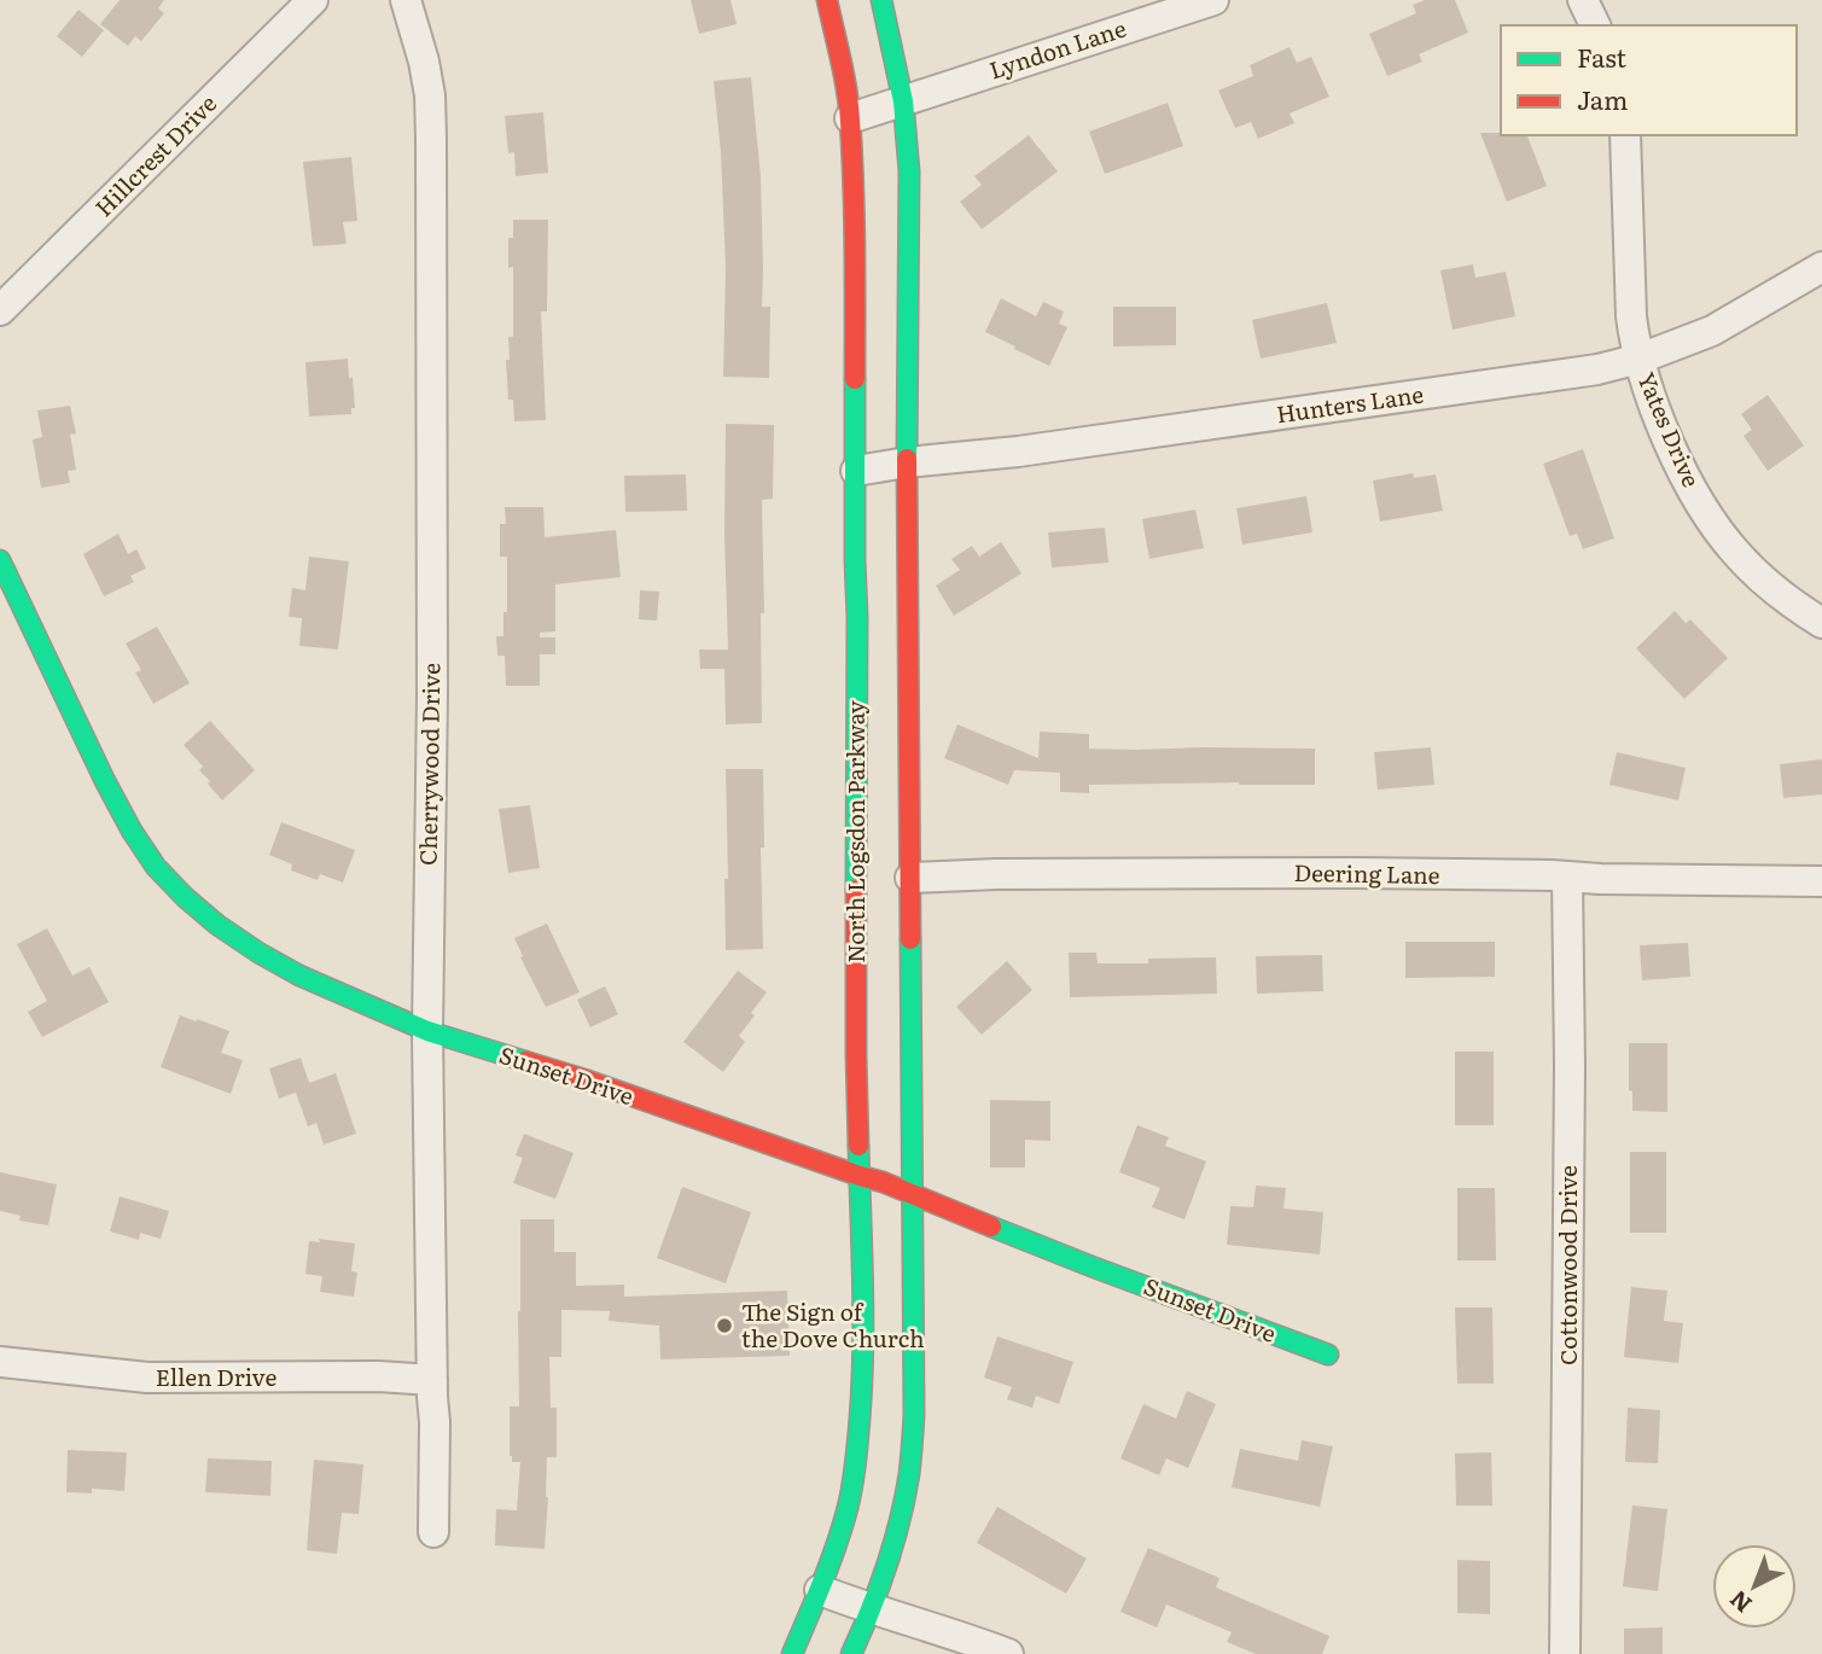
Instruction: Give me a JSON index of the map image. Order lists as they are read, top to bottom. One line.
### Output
{"streets":{"main road":["North Logsdon Parkway","Sunset Drive"],"street":["Lyndon Lane","Hillcrest Drive","Hunters Lane","Yates Drive","Cherrywood Drive","Deering Lane","Cottonwood Drive","Ellen Drive"]},"crossings":[["Lyndon Lane","North Logsdon Parkway"],["Hunters Lane","Yates Drive"],["Hunters Lane","North Logsdon Parkway"],["Cherrywood Drive","Sunset Drive"],["Cherrywood Drive","Ellen Drive"],["North Logsdon Parkway","Sunset Drive"],["Deering Lane","Cottonwood Drive"]],"places":["The Sign of the Dove Church"],"legend":["Fast","Jam"],"north":"bottom left"}
